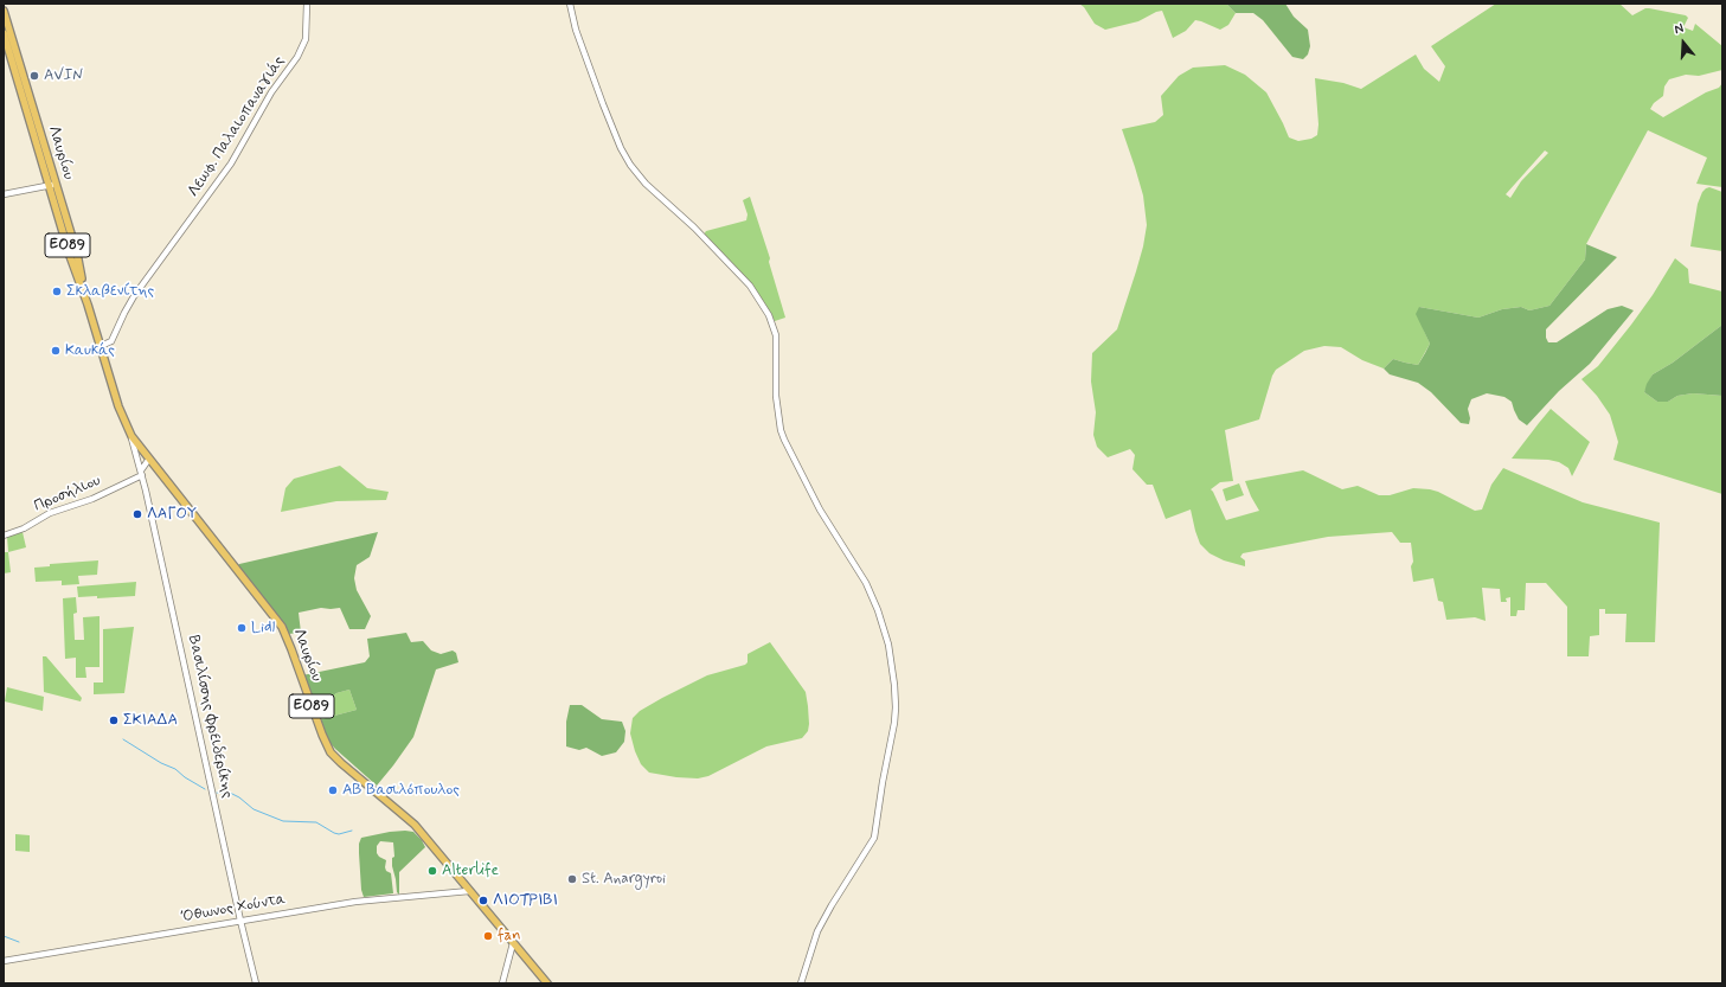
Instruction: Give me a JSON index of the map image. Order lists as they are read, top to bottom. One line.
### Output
{"streets":{"main road":["Λαυρίου","ΕΟ89"],"street":["Λεωφ. Παλαιοπαναγιάς","Προσήλιου","Βασιλίσσης Φρειδερίκης","Όθωνος Χούντα"]},"crossings":[["Λεωφ. Παλαιοπαναγιάς","Λαυρίου"],["Λαυρίου","Βασιλίσσης Φρειδερίκης"],["Λαυρίου","Όθωνος Χούντα"],["Προσήλιου","Βασιλίσσης Φρειδερίκης"],["Βασιλίσσης Φρειδερίκης","Όθωνος Χούντα"]],"places":["AVIN","Σκλαβενίτης","Καυκάς","ΛΑΓΟΥ","Lidl","ΣΚΙΑΔΑ","ΑΒ Βασιλόπουλος","Alterlife","St. Anargyroi","ΛΙΟΤΡΙΒΙ","fan"],"north":"top"}
